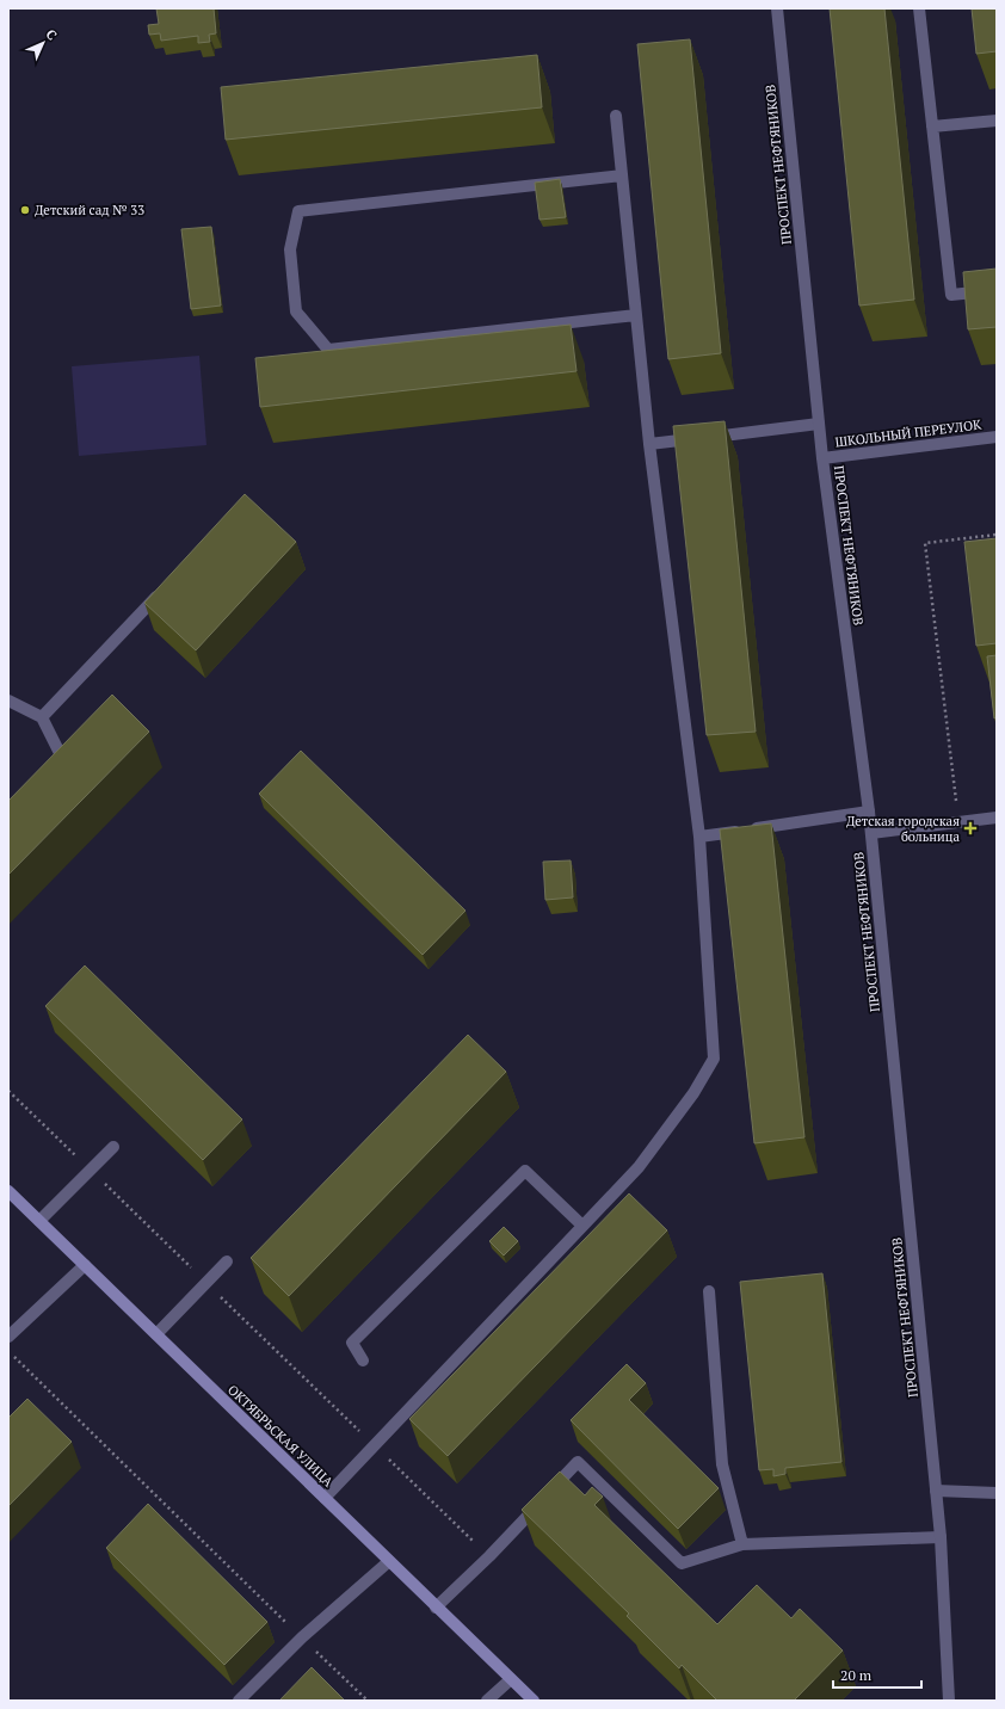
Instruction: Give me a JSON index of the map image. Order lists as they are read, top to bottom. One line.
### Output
{"streets":{"street":["ПРОСПЕКТ НЕФТЯНИКОВ","ШКОЛЬНЫЙ ПЕРЕУЛОК","ОКТЯБРЬСКАЯ УЛИЦА"]},"crossings":[["ПРОСПЕКТ НЕФТЯНИКОВ","ШКОЛЬНЫЙ ПЕРЕУЛОК"]],"places":{"other":["Детский сад № 33"],"health":["Детская городская больница"]},"scale_bar":"20 m","north":"top right"}
